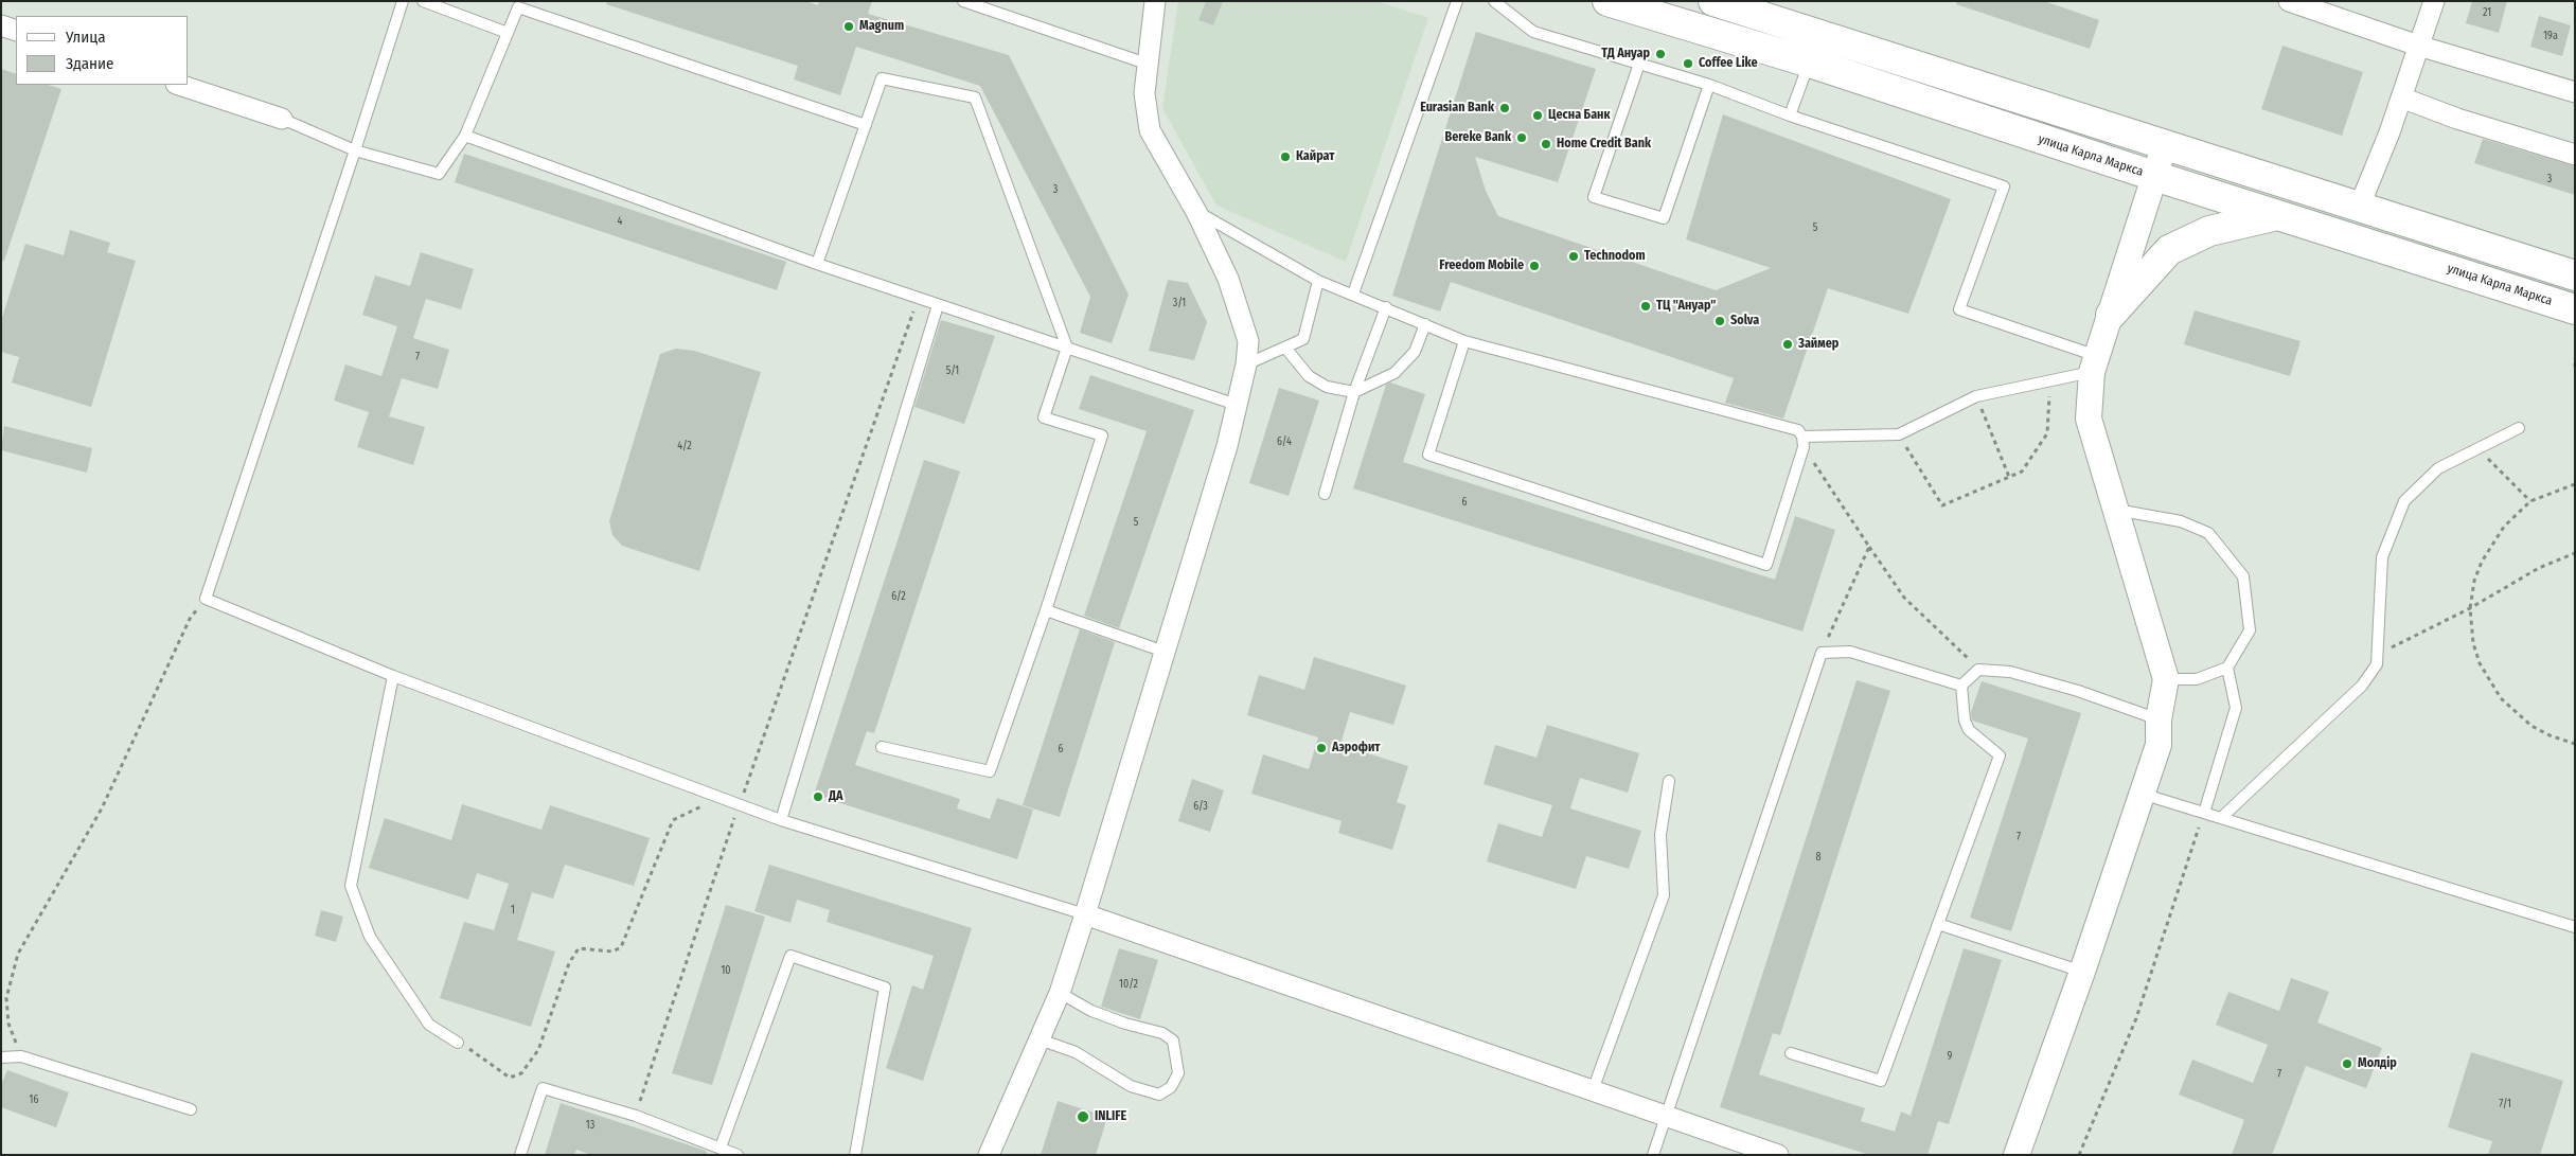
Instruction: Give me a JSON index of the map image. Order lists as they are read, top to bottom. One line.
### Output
{"streets":{"main road":["улица Карла Маркса"]},"places":["Magnum","ТД Ануар","Coffee Like","Eurasian Bank","Цесна Банк","Bereke Bank","Home Credit Bank","Кайрат","Technodom","Freedom Mobile","ТЦ \"Ануар\"","Solva","Займер","Аэрофит","ДА","Молдiр","INLIFE"],"house_numbers":["21","19а","3","3","4","5","3/1","7","5/1","6/4","4/2","6","5","6/2","6","6/3","7","8","1","10","10/2","9","7","16","7/1","13"],"legend":["Улица","Здание"]}
